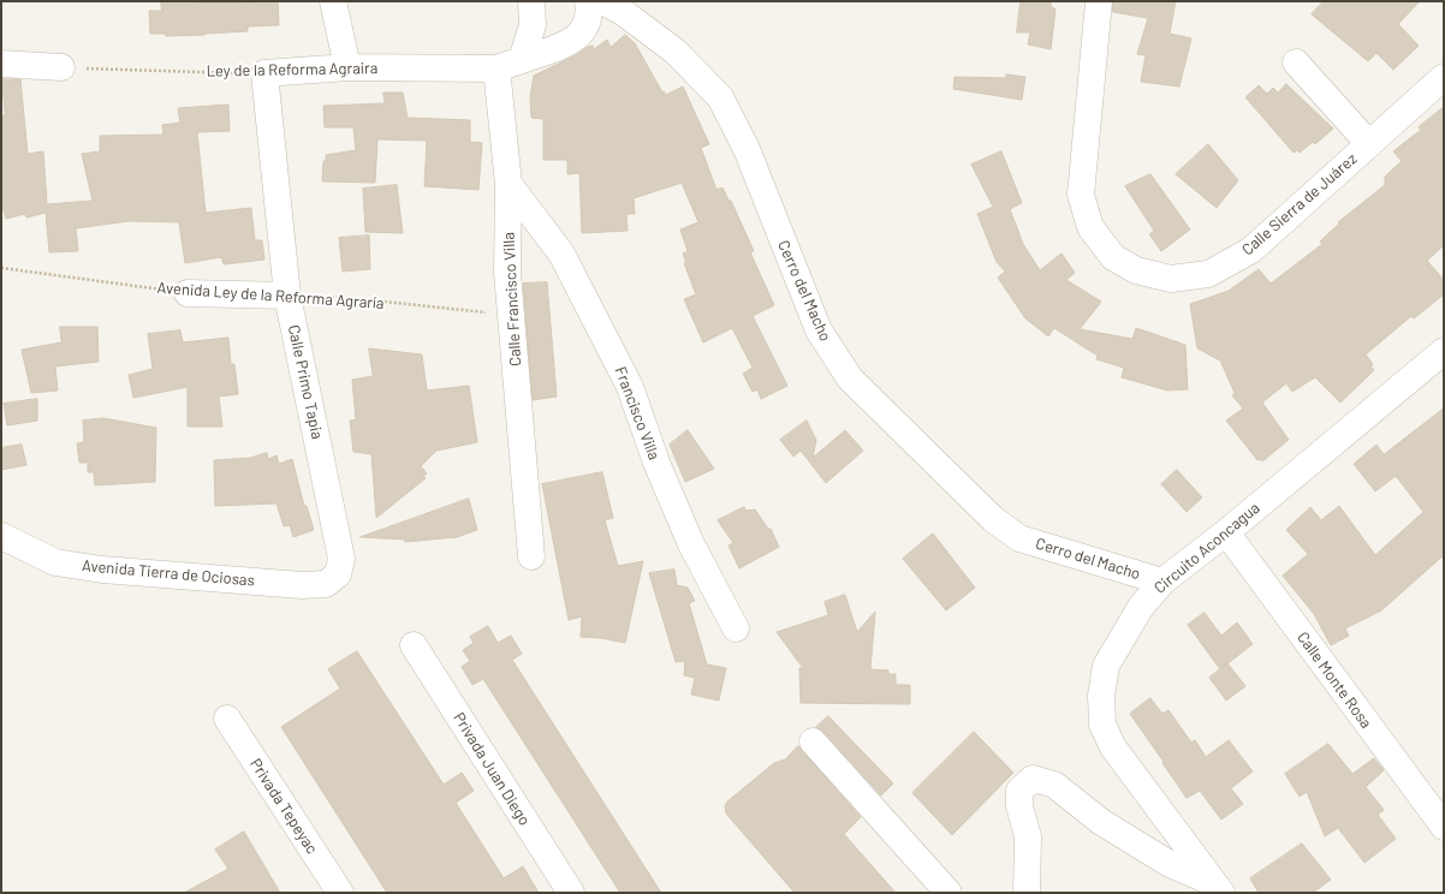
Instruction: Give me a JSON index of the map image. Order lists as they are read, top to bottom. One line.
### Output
{"streets":{"street":["Ley de la Reforma Agraira","Calle Sierra de Juárez","Cerro del Macho","Avenida Ley de la Reforma Agraría","Calle Francisco Villa","Calle Primo Tapia","Francisco Villa","Circuito Aconcagua","Avenida Tierra de Ociosas","Calle Monte Rosa","Privada Juan Diego","Privada Tepeyac"]},"crossings":[["Ley de la Reforma Agraira","Calle Francisco Villa"],["Ley de la Reforma Agraira","Calle Primo Tapia"],["Cerro del Macho","Circuito Aconcagua"],["Avenida Ley de la Reforma Agraría","Calle Francisco Villa"],["Avenida Ley de la Reforma Agraría","Calle Primo Tapia"],["Calle Francisco Villa","Francisco Villa"],["Calle Primo Tapia","Avenida Tierra de Ociosas"],["Circuito Aconcagua","Calle Monte Rosa"]]}
